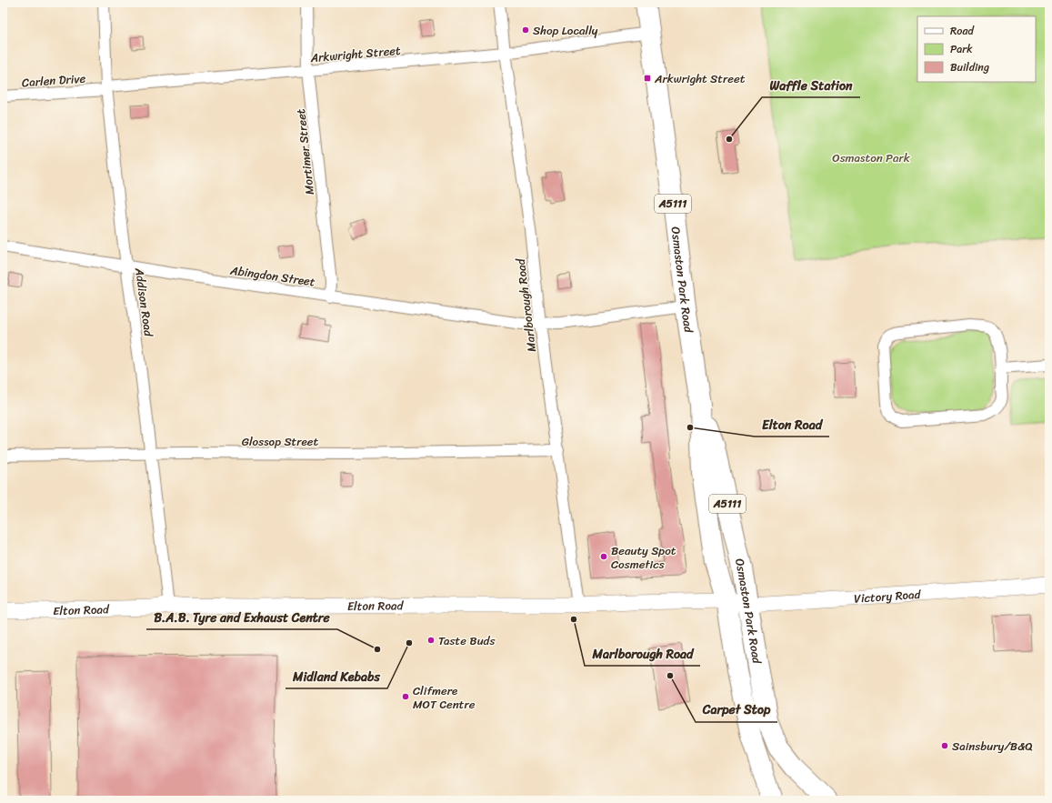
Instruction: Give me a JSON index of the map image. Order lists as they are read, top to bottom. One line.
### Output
{"streets":{"highway":["A5111","Osmaston Park Road"],"street":["Arkwright Street","Carlen Drive","Mortimer Street","Abingdon Street","Addison Road","Marlborough Road","Glossop Street","Victory Road","Elton Road"]},"crossings":[["Arkwright Street","Carlen Drive"],["Arkwright Street","Mortimer Street"],["Arkwright Street","Osmaston Park Road"],["Arkwright Street","Addison Road"],["Arkwright Street","Marlborough Road"],["Carlen Drive","Addison Road"],["Mortimer Street","Abingdon Street"],["Abingdon Street","Osmaston Park Road"],["Abingdon Street","Addison Road"],["Abingdon Street","Marlborough Road"],["Osmaston Park Road","Victory Road"],["Osmaston Park Road","Elton Road"],["Addison Road","Glossop Street"],["Addison Road","Elton Road"],["Marlborough Road","Glossop Street"],["Marlborough Road","Elton Road"],["Victory Road","Elton Road"]],"parks":["Osmaston Park"],"places":{"other":["Shop Locally","Waffle Station","Elton Road","Beauty Spot Cosmetics","Marlborough Road","Taste Buds","Midland Kebabs","B.A.B. Tyre and Exhaust Centre","Carpet Stop","Clifmere MOT Centre","Sainsbury/B&Q"],"transit":["Arkwright Street"]},"legend":["Road","Park","Building"]}
